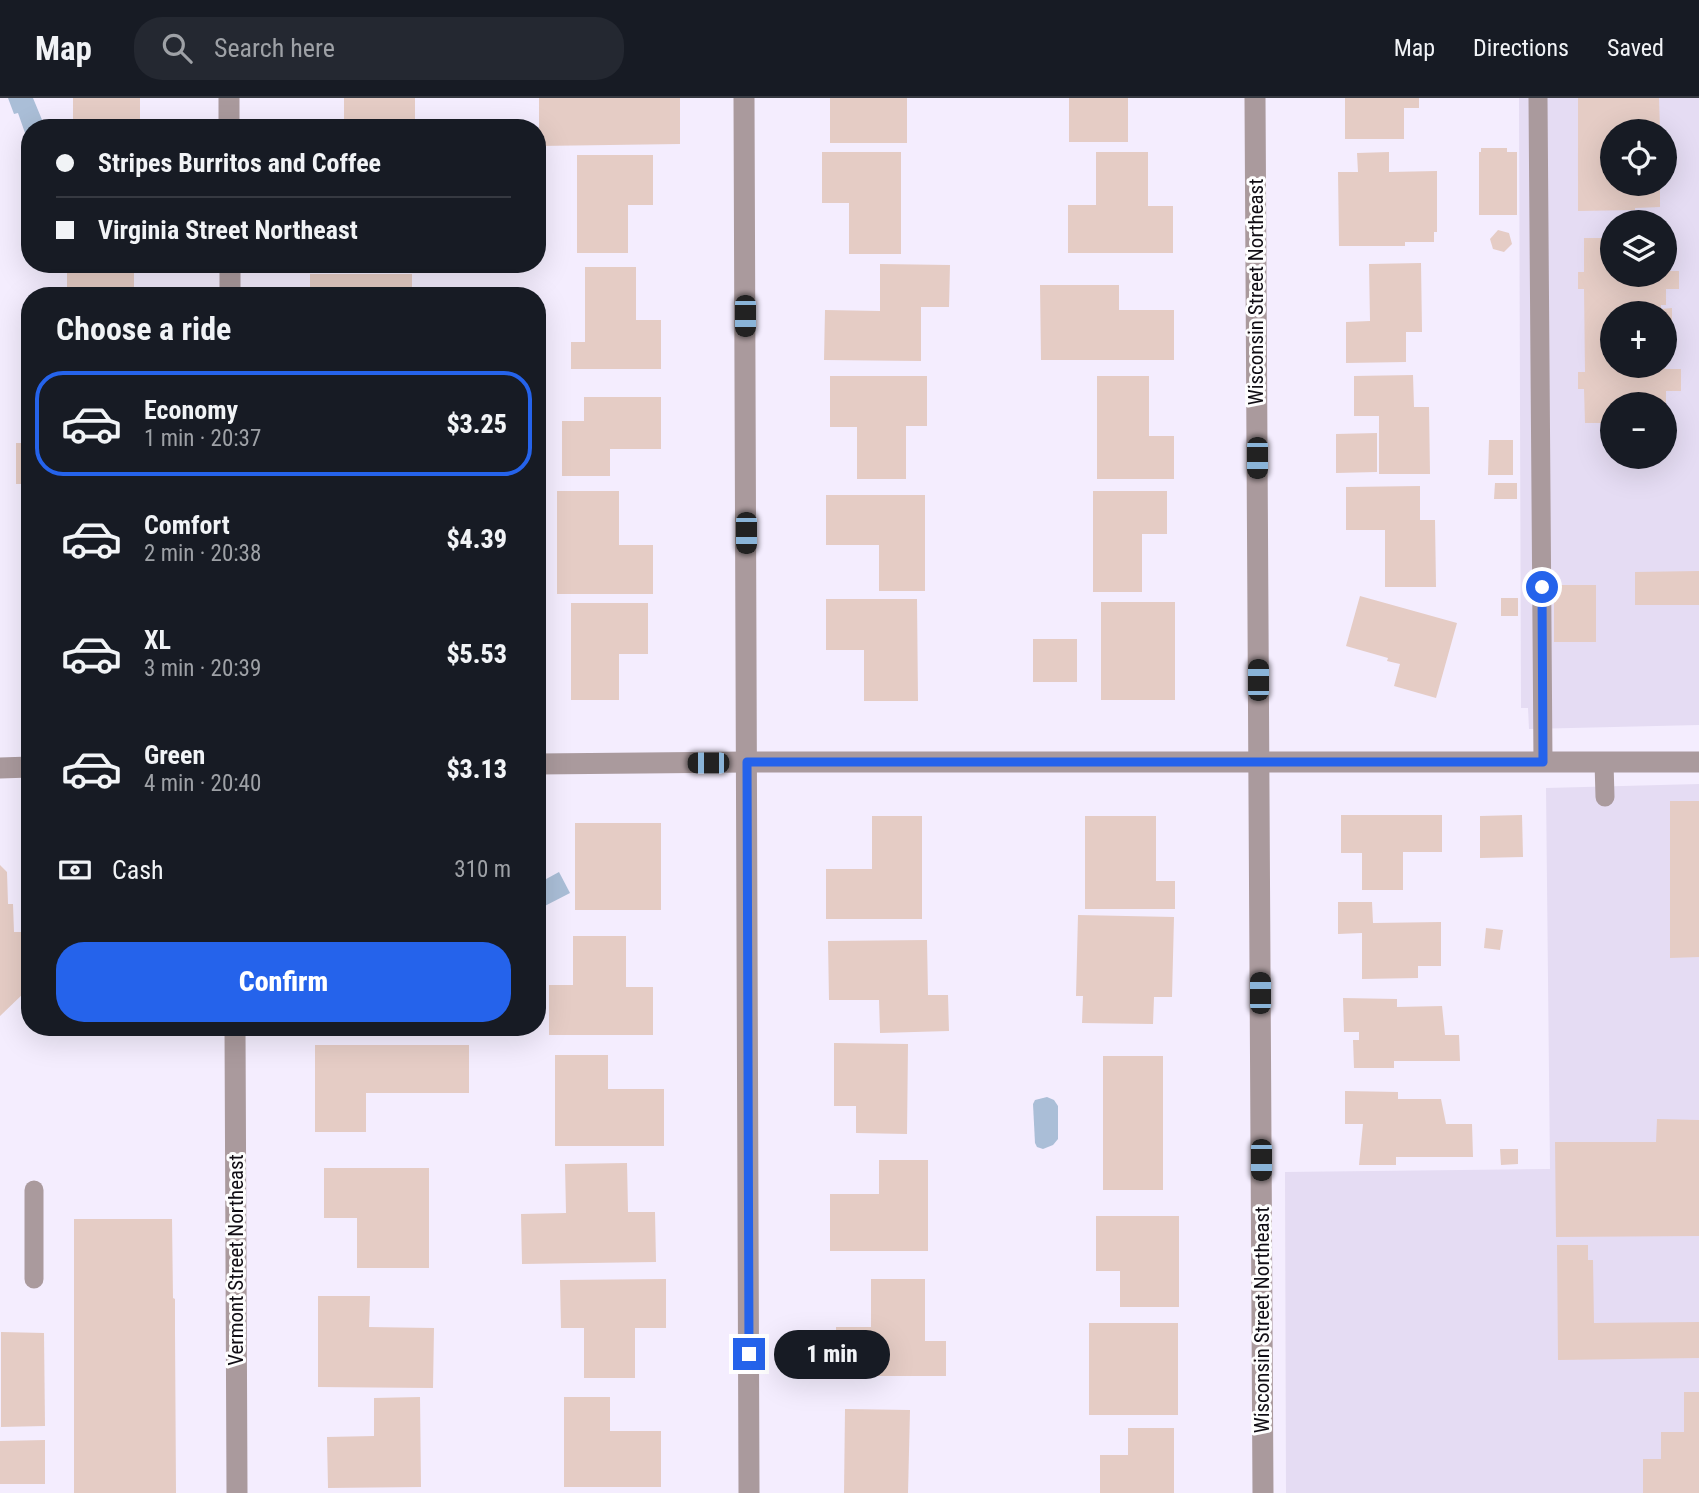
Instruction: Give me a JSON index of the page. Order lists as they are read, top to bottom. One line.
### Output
{"streets":{"street":["Wisconsin Street Northeast","Vermont Street Northeast"]},"page":{"header":"Map","search":"Search here","nav":["Map","Directions","Saved"],"map_buttons":["+","−"],"banner":["Stripes Burritos and Coffee","Virginia Street Northeast"],"heading":"Choose a ride","list":[{"name":"Economy","note":"1 min · 20:37","value":"$3.25"},{"name":"Comfort","note":"2 min · 20:38","value":"$4.39"},{"name":"XL","note":"3 min · 20:39","value":"$5.53"},{"name":"Green","note":"4 min · 20:40","value":"$3.13"}],"pay":["Cash","310 m"],"buttons":"Confirm","bubble":"1 min"}}
